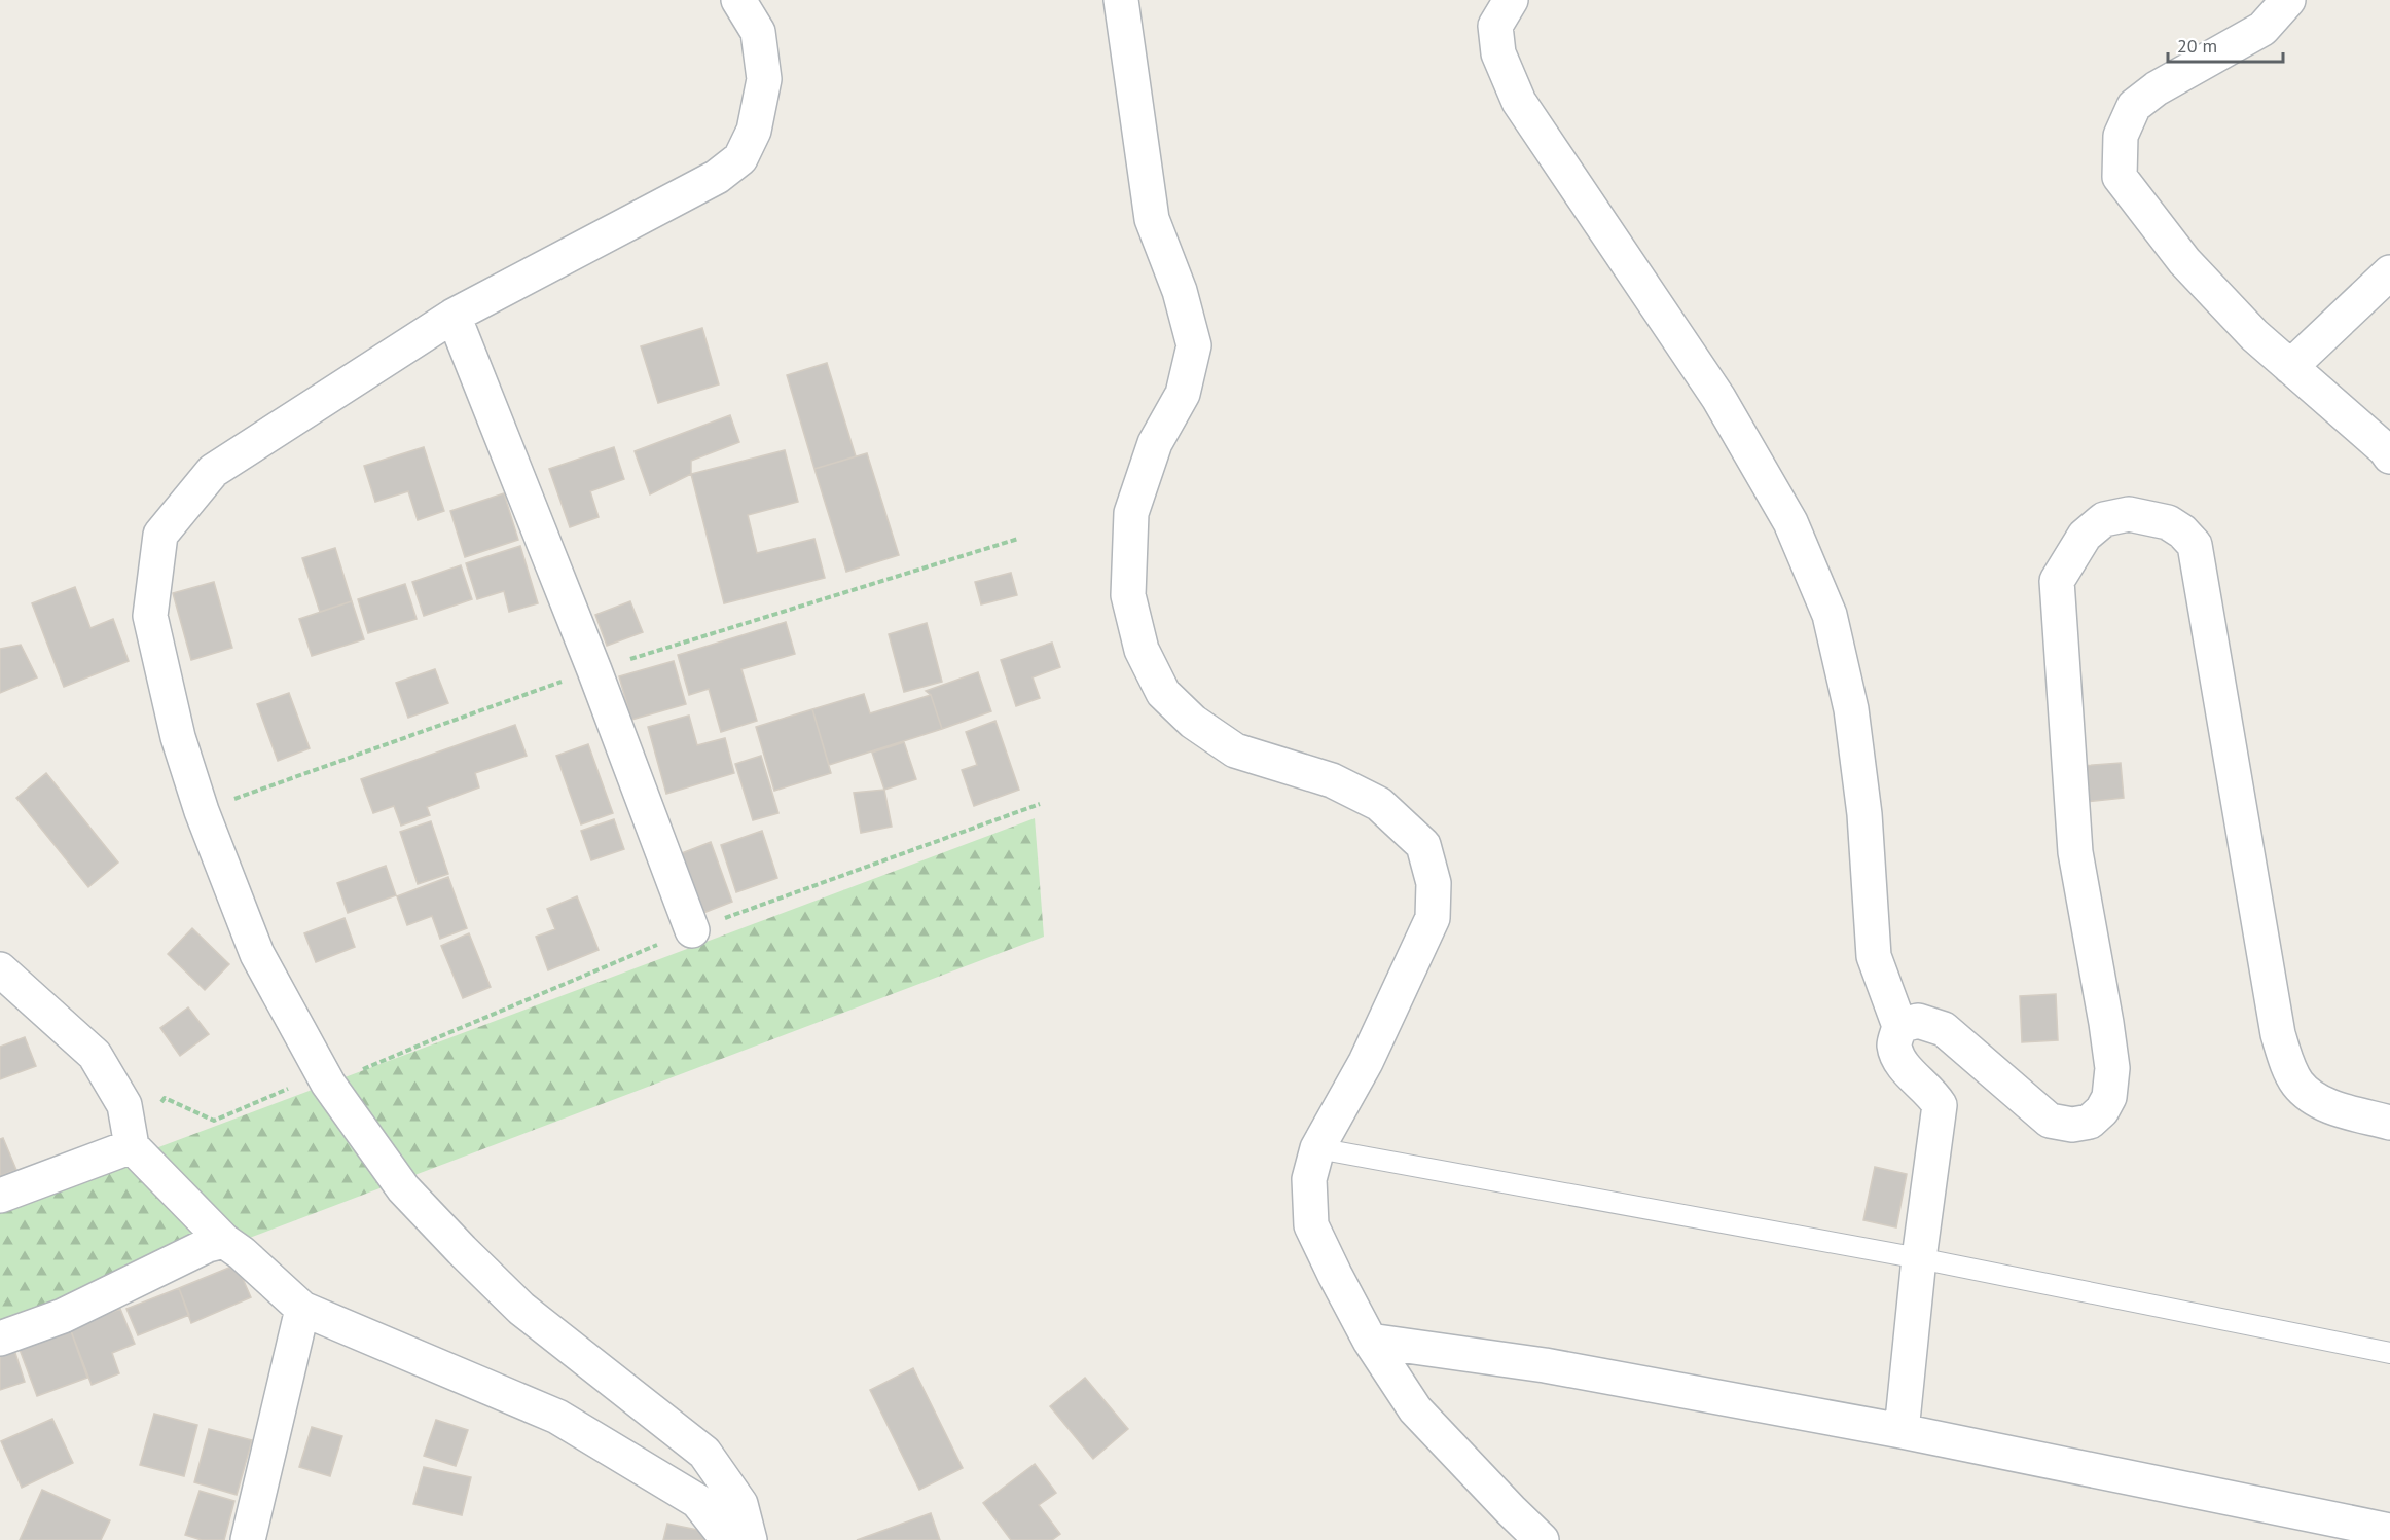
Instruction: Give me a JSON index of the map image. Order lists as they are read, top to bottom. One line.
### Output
{"scale_bar":"20 m"}
